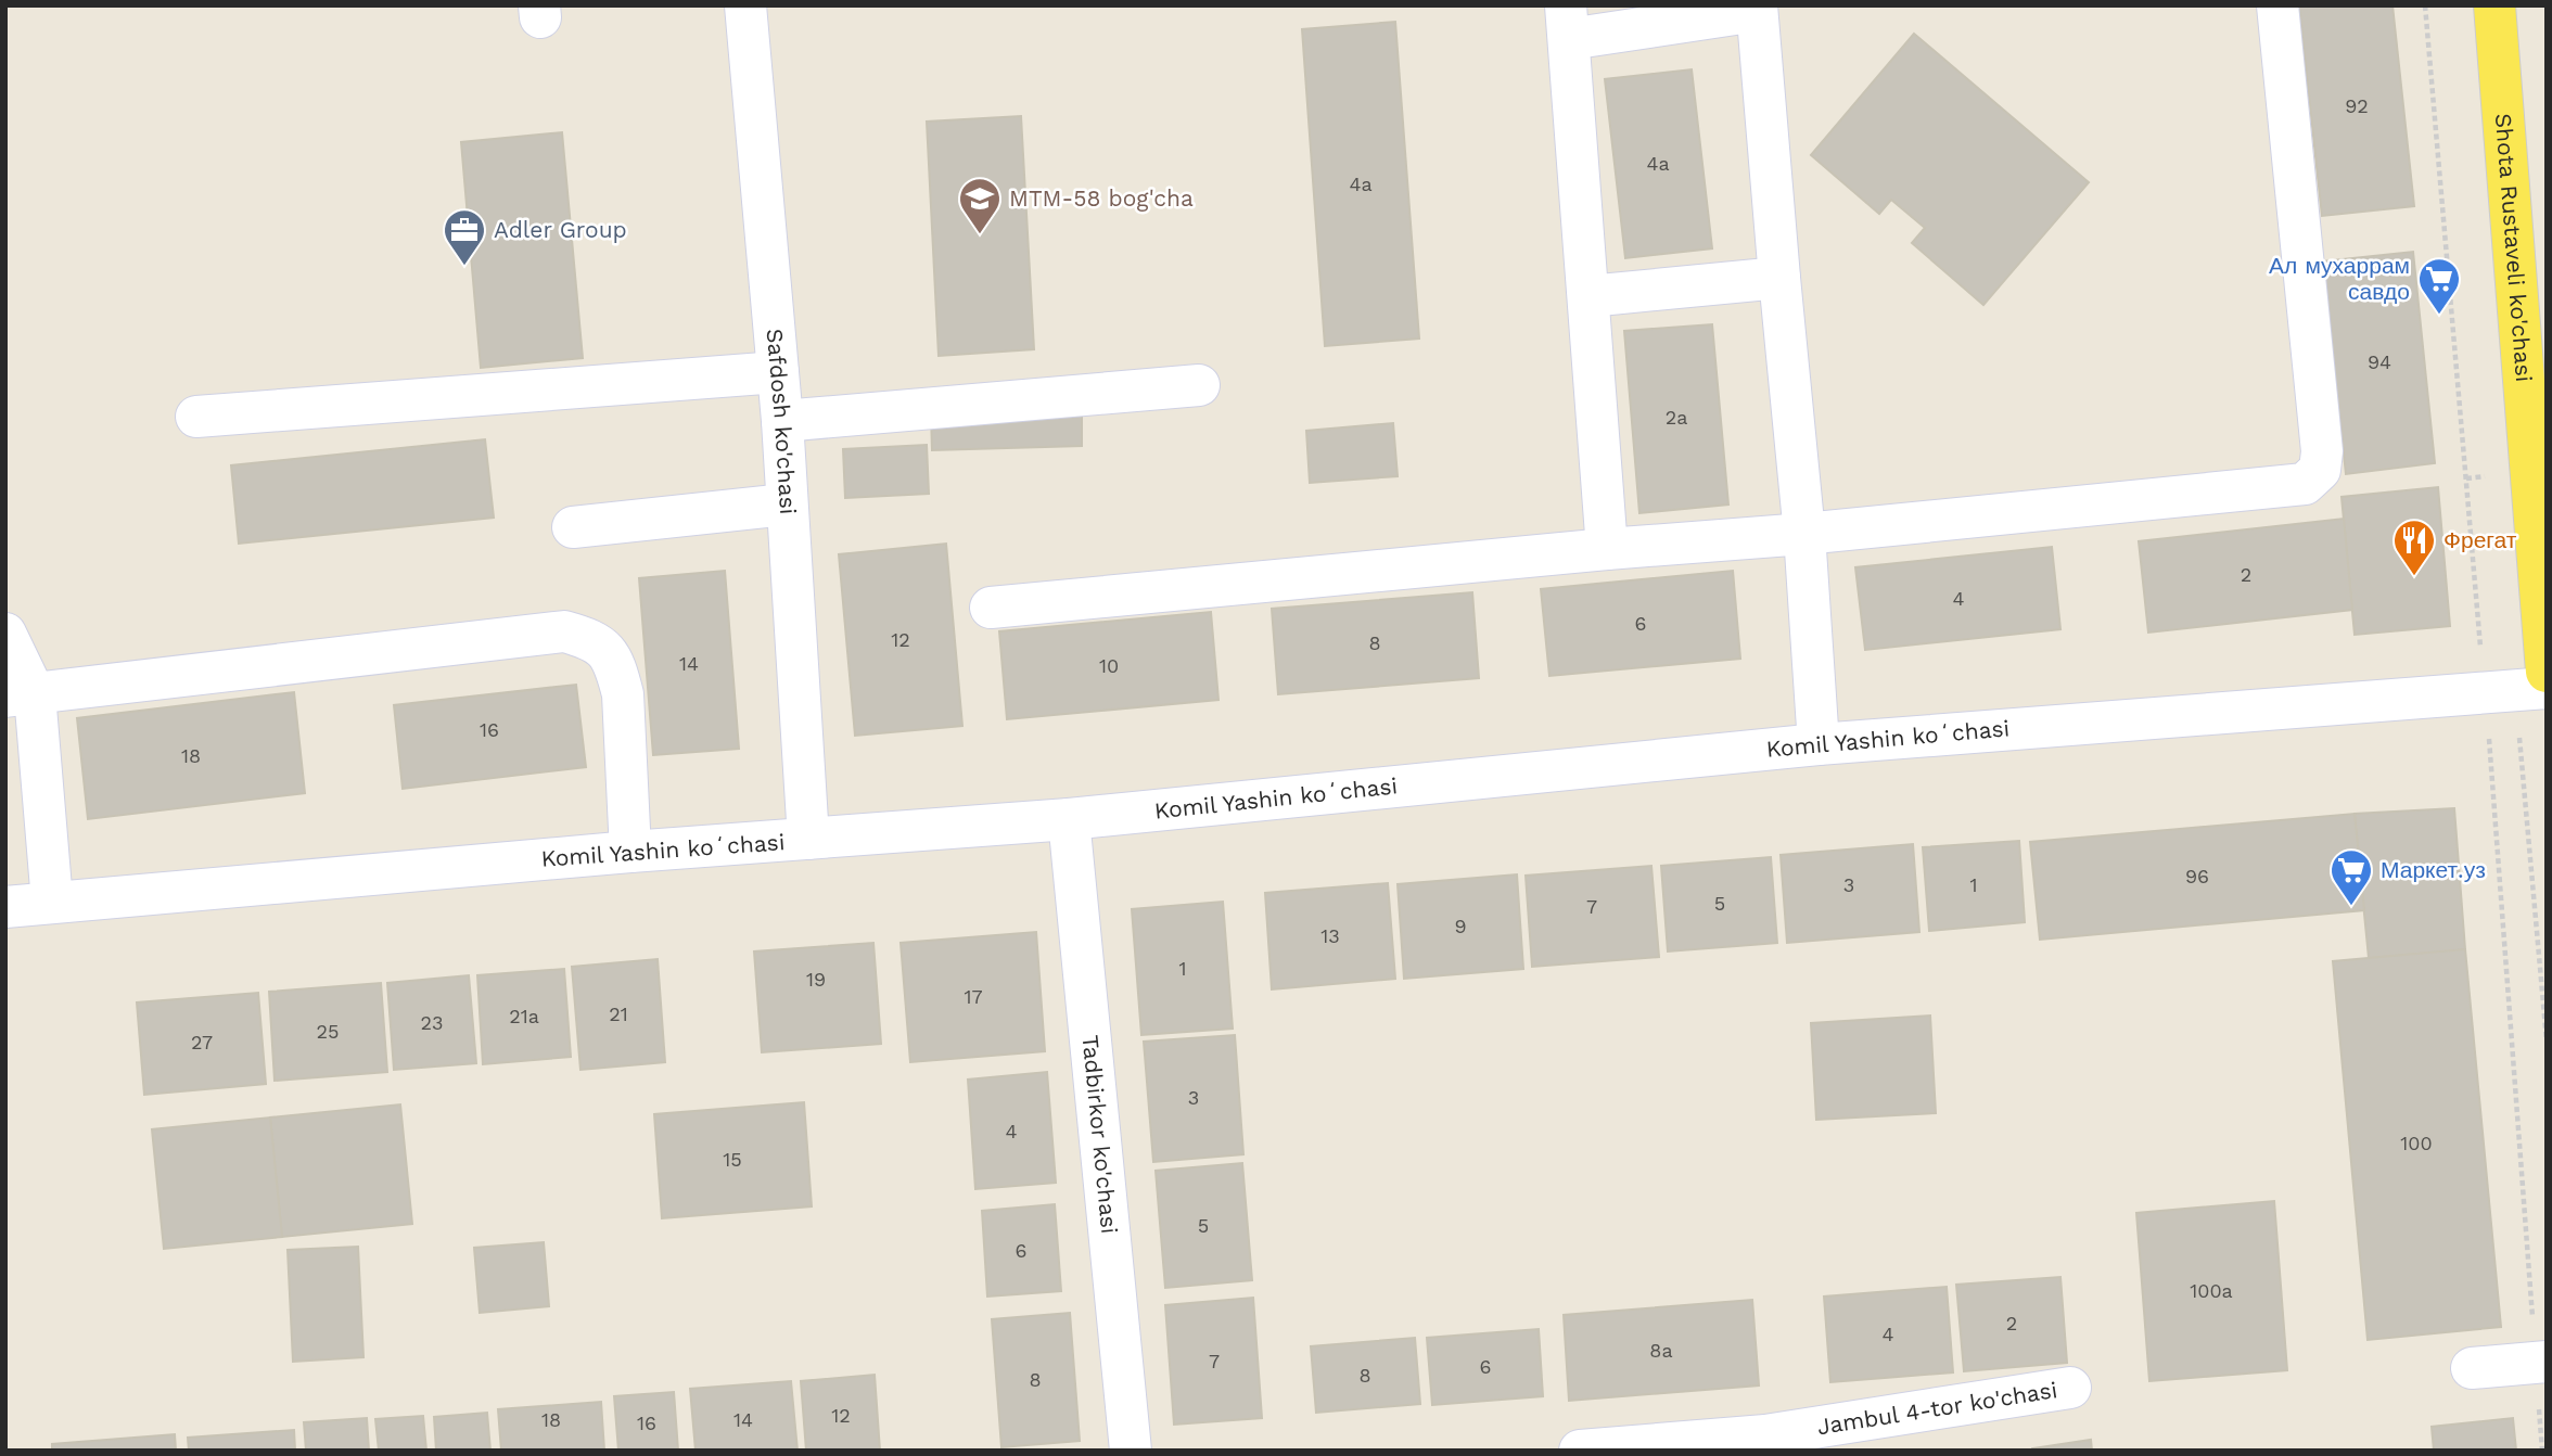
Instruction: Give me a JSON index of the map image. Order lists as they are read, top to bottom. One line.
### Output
{"streets":{"main road":["Shota Rustaveli ko'chasi"],"street":["Safdosh ko'chasi","Komil Yashin koʻchasi","Tadbirkor ko'chasi","Jambul 4-tor ko'chasi"]},"crossings":[["Safdosh ko'chasi","Komil Yashin koʻchasi"],["Komil Yashin koʻchasi","Tadbirkor ko'chasi"]],"places":{"school or university":["MTM-58 bog'cha"],"office":["Adler Group"],"supermarket":["Ал мухаррам савдо","Маркет.уз"],"restaurant":["Фрегат"]},"house_numbers":["92","4a","4a","94","2a","2","4","6","12","8","14","10","16","18","96","3","1","5","7","9","13","1","19","17","21","21a","23","25","27","3","4","100","15","5","6","100a","2","4","8a","7","6","8","8","12","18","14","16"]}
